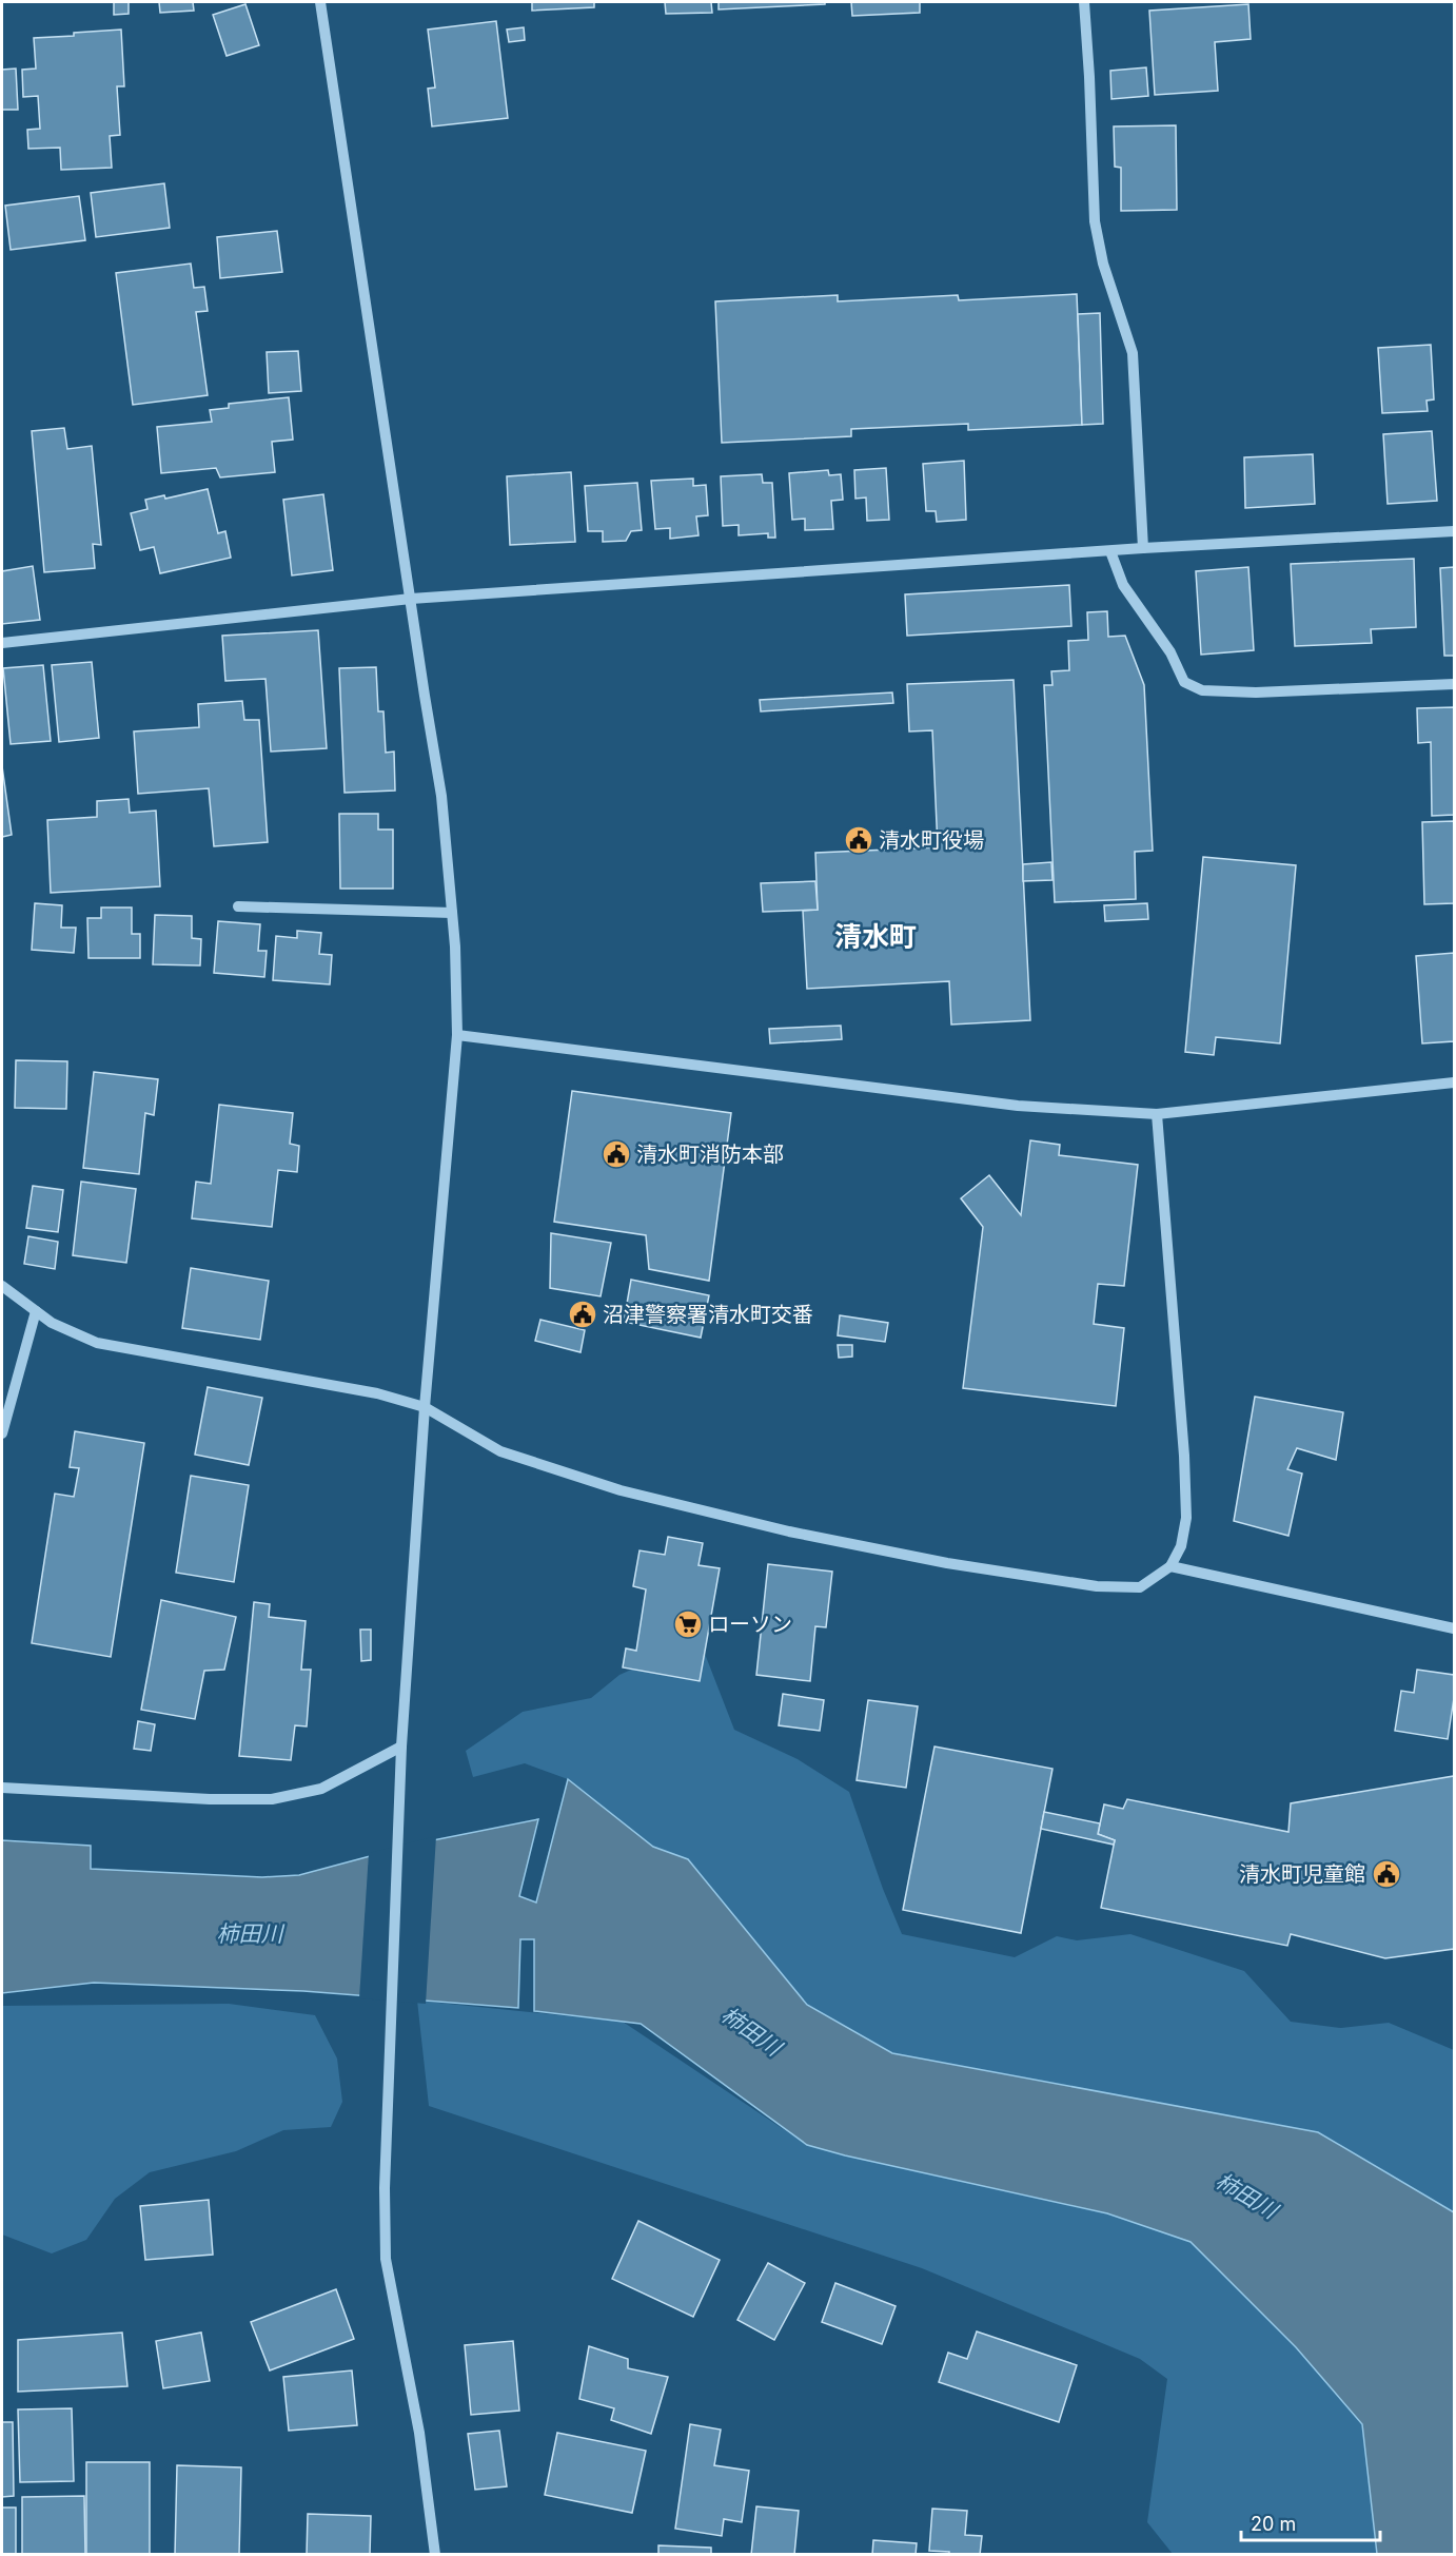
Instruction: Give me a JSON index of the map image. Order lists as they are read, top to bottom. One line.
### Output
{"districts":["清水町"],"water":["柿田川"],"places":{"public building":["清水町役場","清水町消防本部","沼津警察署清水町交番","清水町児童館"],"supermarket":["ローソン"]},"scale_bar":"20 m"}
